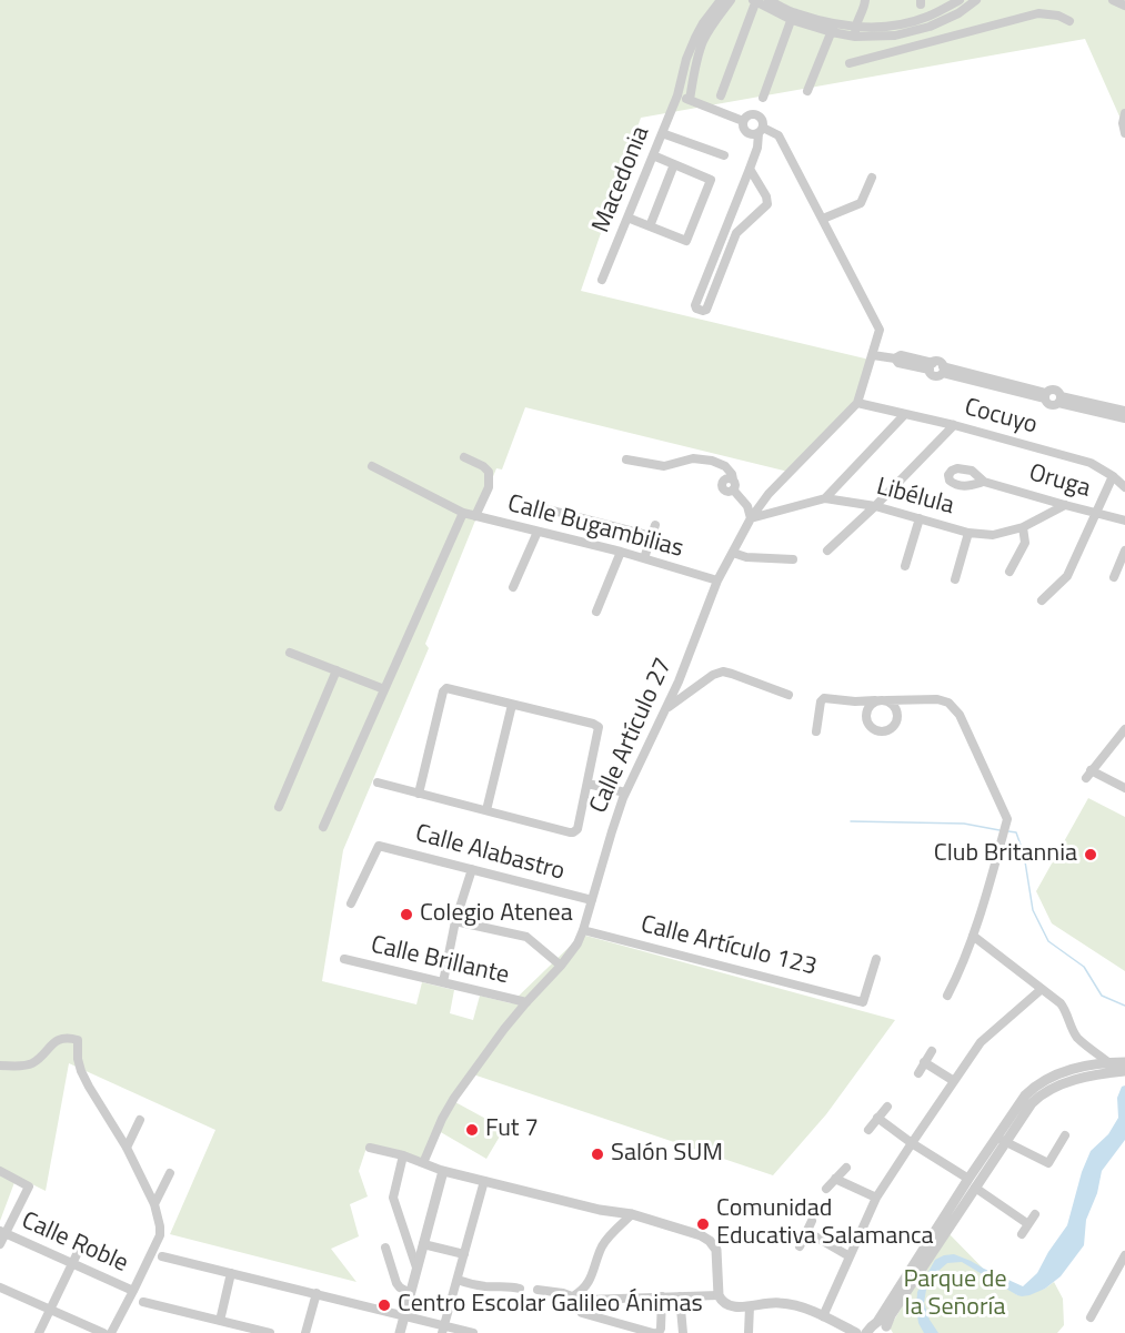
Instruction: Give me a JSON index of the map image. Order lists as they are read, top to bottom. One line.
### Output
{"streets":{"street":["Macedonia","Cocuyo","Oruga","Libélula","Calle Bugambilias","Calle Artículo 27","Calle Alabastro","Calle Artículo 123","Calle Brillante","Calle Roble"]},"crossings":[["Cocuyo","Calle Artículo 27"],["Oruga","Libélula"],["Libélula","Calle Artículo 27"],["Calle Bugambilias","Calle Artículo 27"],["Calle Artículo 27","Calle Alabastro"],["Calle Artículo 27","Calle Artículo 123"],["Calle Artículo 27","Calle Brillante"]],"parks":["Parque de la Señoría"],"places":["Club Britannia","Colegio Atenea","Fut 7","Salón SUM","Comunidad Educativa Salamanca","Centro Escolar Galileo Ánimas"]}
